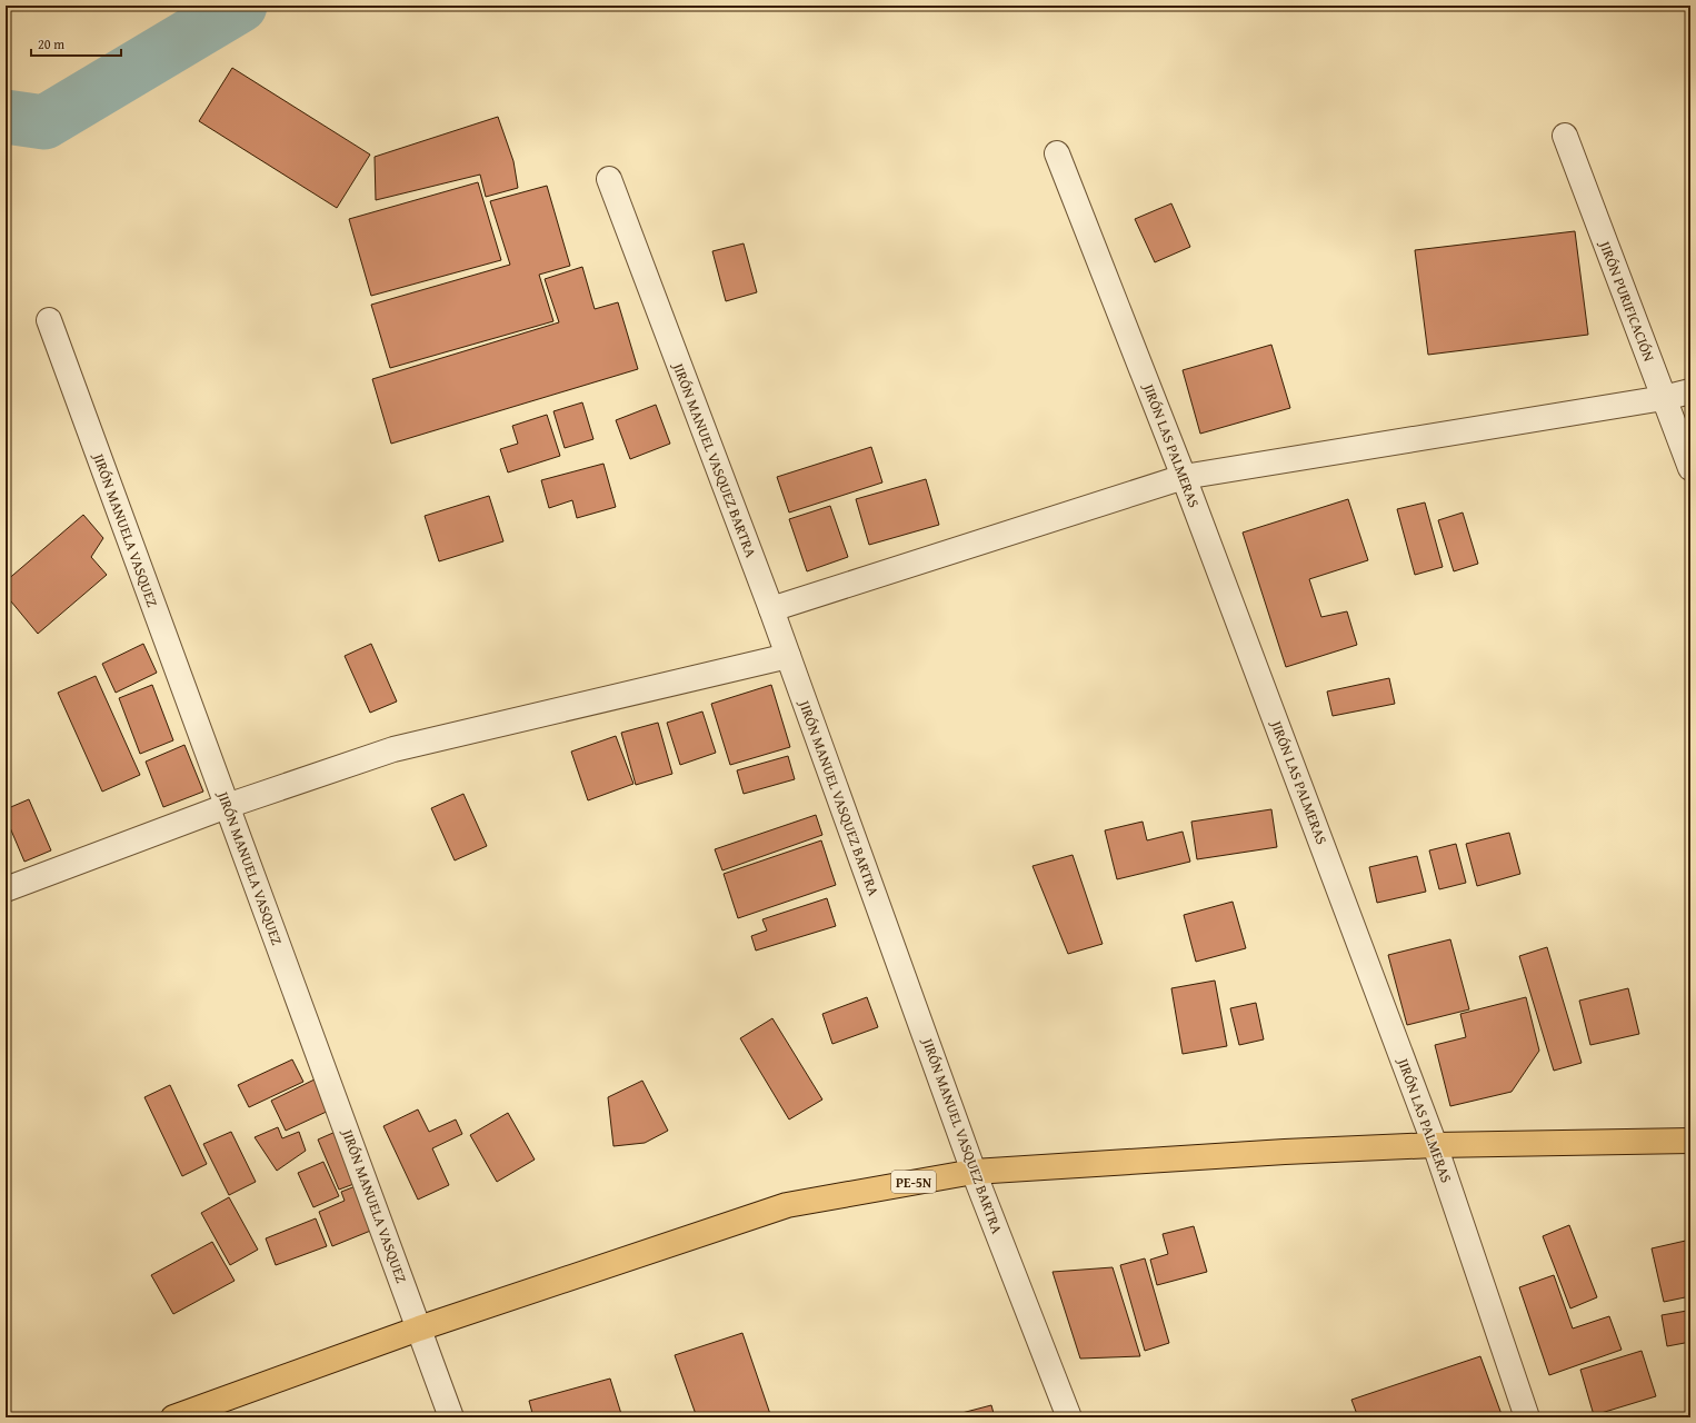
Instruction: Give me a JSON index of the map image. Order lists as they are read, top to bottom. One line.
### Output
{"streets":{"highway":["PE-5N"],"street":["JIRÓN PURIFICACIÓN","JIRÓN LAS PALMERAS","JIRÓN MANUEL VASQUEZ BARTRA","JIRÓN MANUELA VASQUEZ"]},"crossings":[["JIRÓN LAS PALMERAS","PE-5N"],["JIRÓN MANUEL VASQUEZ BARTRA","PE-5N"],["JIRÓN MANUELA VASQUEZ","PE-5N"]],"scale_bar":"20 m"}
